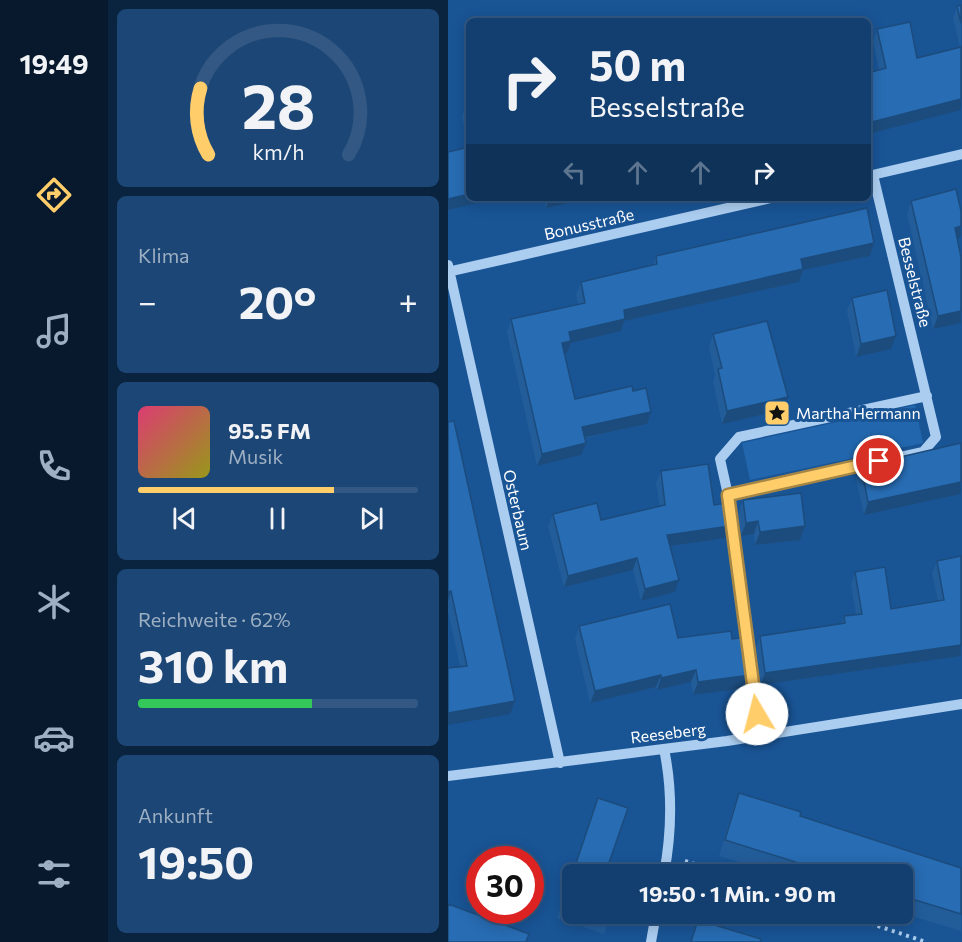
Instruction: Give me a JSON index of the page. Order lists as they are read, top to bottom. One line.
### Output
{"streets":{"street":["Bonusstraße","Besselstraße","Osterbaum","Reeseberg"]},"crossings":[["Bonusstraße","Osterbaum"],["Osterbaum","Reeseberg"]],"places":{"place":["Martha Hermann"]},"page":{"tabs":"19:49","turn":["50 m","Besselstraße"],"tile":["Klima",["Reichweite · 62%","310 km"],["Ankunft","19:50"]],"heat":["−","20°","+"],"song":["95.5 FM","Musik"],"limit":"30","trip":"19:50 · 1 Min. · 90 m","gauge":["28","km/h"]}}
